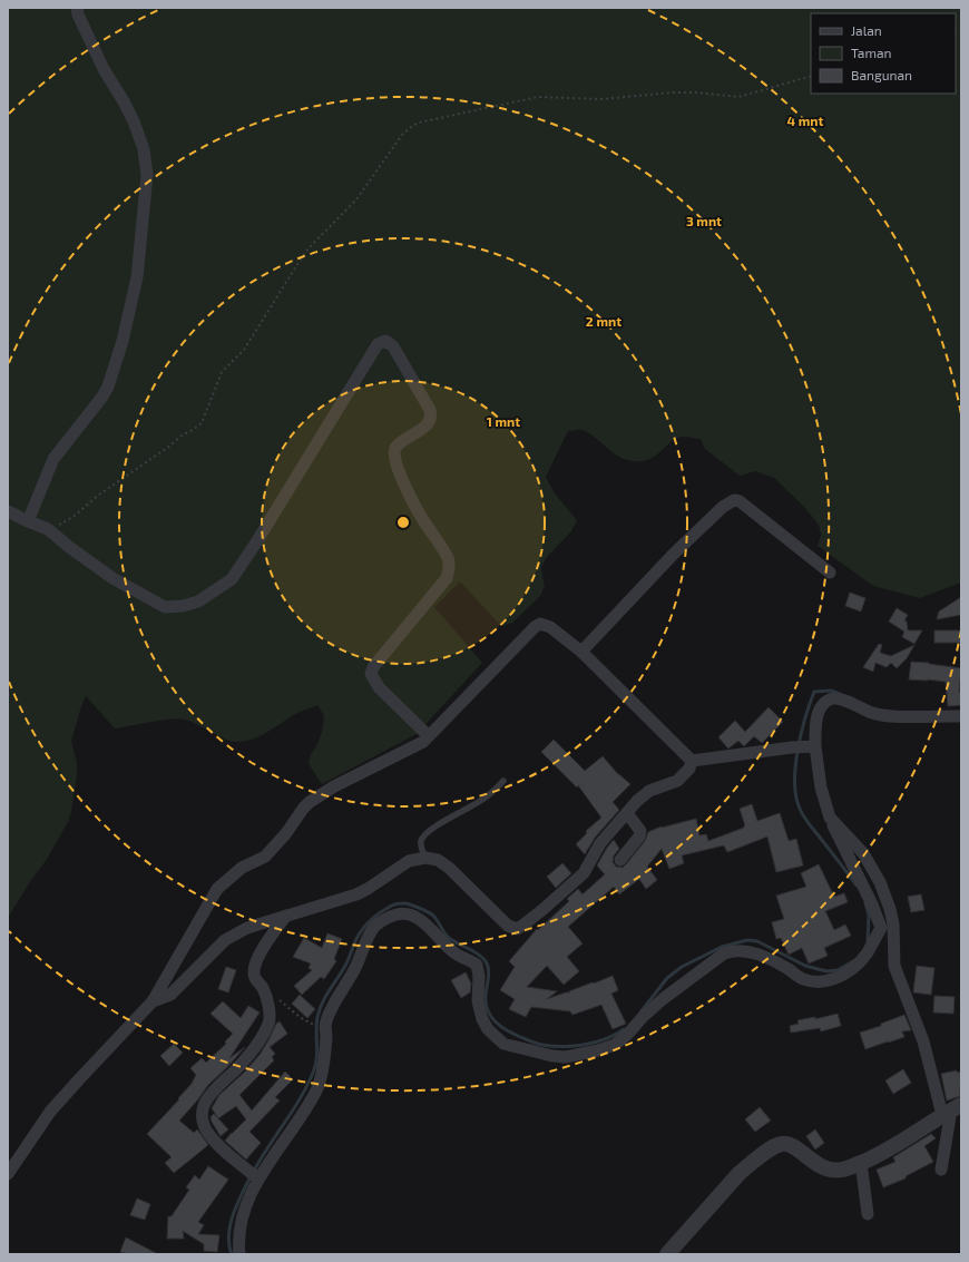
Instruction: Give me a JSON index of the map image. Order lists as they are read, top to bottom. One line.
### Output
{"legend":["Jalan","Taman","Bangunan"],"rings":["4 mnt","3 mnt","2 mnt","1 mnt"]}
